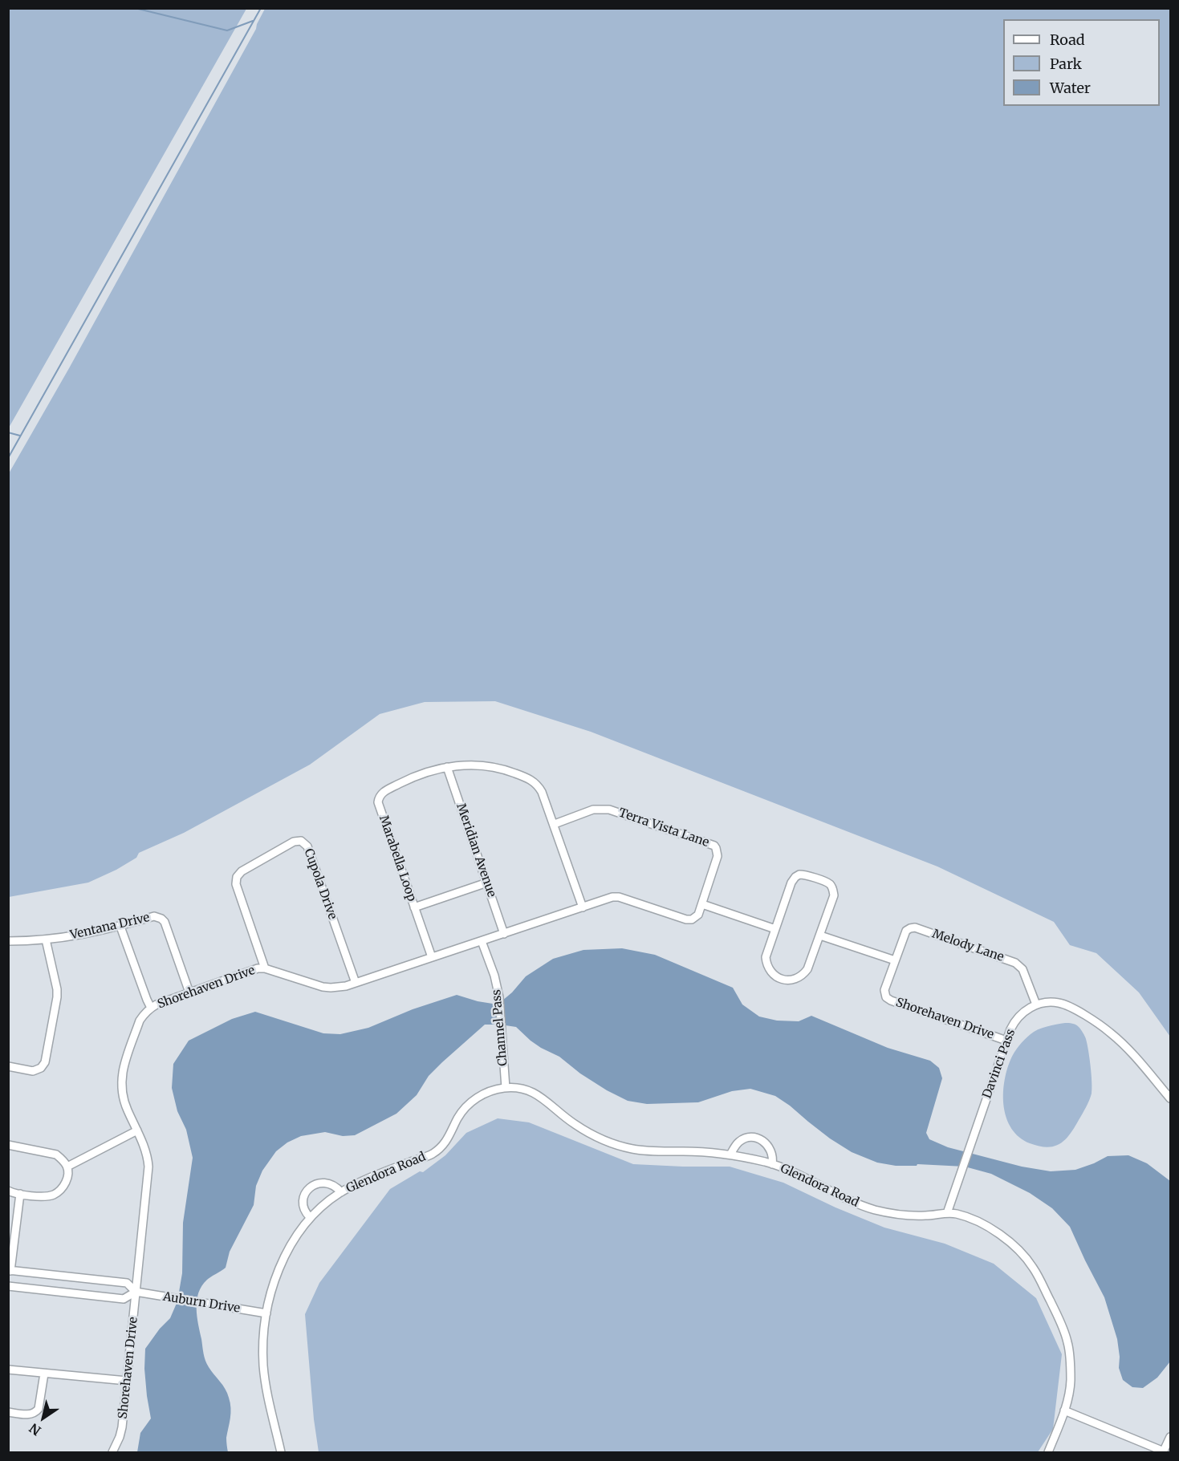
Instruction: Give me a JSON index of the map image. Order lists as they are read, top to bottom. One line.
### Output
{"streets":{"street":["Terra Vista Lane","Meridian Avenue","Marabella Loop","Cupola Drive","Ventana Drive","Melody Lane","Shorehaven Drive","Channel Pass","Davinci Pass","Glendora Road","Auburn Drive"]},"crossings":[["Terra Vista Lane","Marabella Loop"],["Terra Vista Lane","Shorehaven Drive"],["Meridian Avenue","Marabella Loop"],["Meridian Avenue","Shorehaven Drive"],["Marabella Loop","Shorehaven Drive"],["Cupola Drive","Shorehaven Drive"],["Ventana Drive","Shorehaven Drive"],["Melody Lane","Shorehaven Drive"],["Melody Lane","Davinci Pass"],["Shorehaven Drive","Channel Pass"],["Shorehaven Drive","Davinci Pass"],["Shorehaven Drive","Auburn Drive"],["Channel Pass","Glendora Road"],["Davinci Pass","Glendora Road"],["Glendora Road","Auburn Drive"]],"legend":["Road","Park","Water"],"north":"bottom left"}
